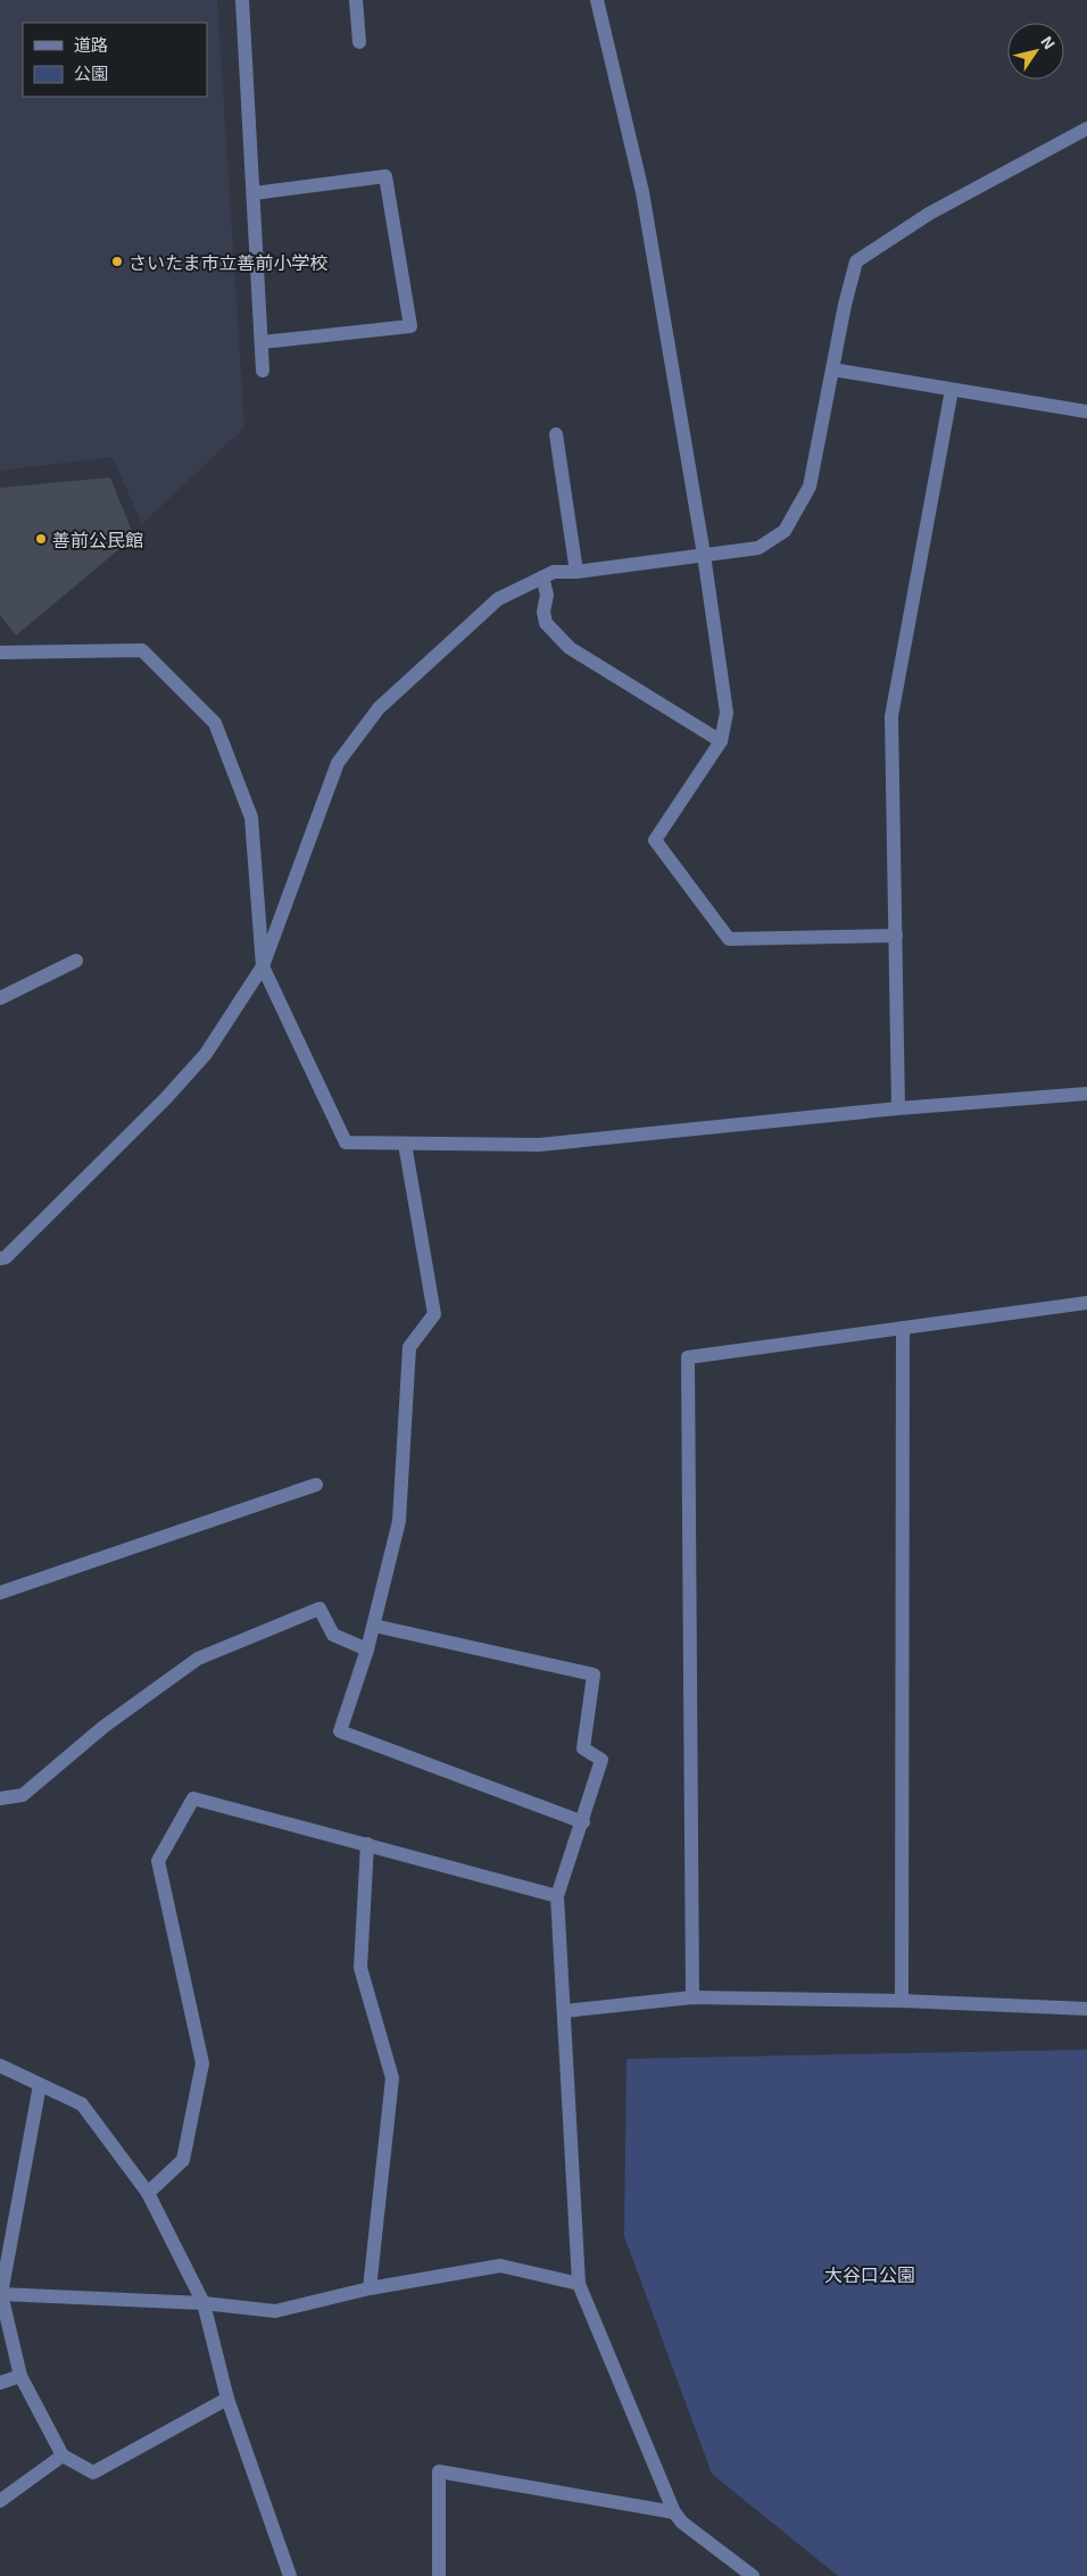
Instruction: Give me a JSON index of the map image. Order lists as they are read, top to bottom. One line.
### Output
{"parks":["大谷口公園"],"places":["さいたま市立善前小学校","善前公民館"],"legend":["道路","公園"],"north":"top right"}
